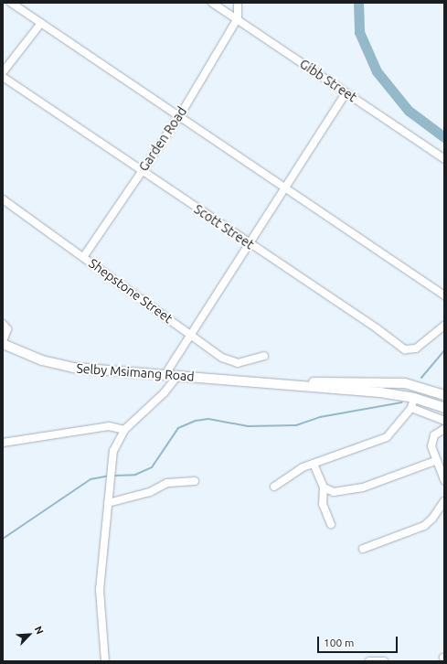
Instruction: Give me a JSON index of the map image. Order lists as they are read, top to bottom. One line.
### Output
{"streets":{"main road":["Selby Msimang Road"],"street":["Gibb Street","Garden Road","Scott Street","Shepstone Street"]},"crossings":[["Gibb Street","Garden Road"],["Garden Road","Scott Street"],["Garden Road","Shepstone Street"]],"scale_bar":"100 m","north":"top right"}
